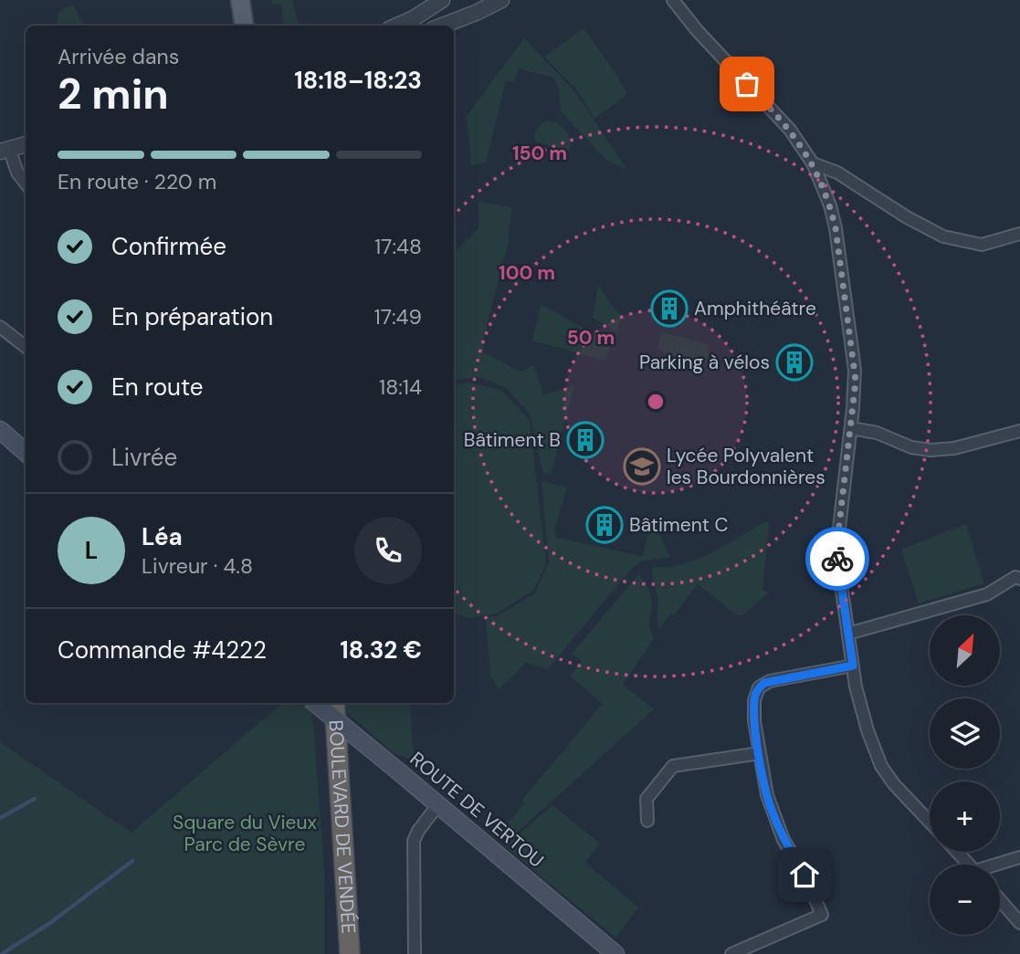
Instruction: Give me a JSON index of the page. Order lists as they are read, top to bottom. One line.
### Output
{"streets":{"highway":["BOULEVARD DE VENDÉE"],"main road":["ROUTE DE VERTOU"]},"parks":["Square du Vieux Parc de Sèvre"],"places":{"building":["Amphithéâtre","Parking à vélos","Bâtiment B","Bâtiment C"],"school or university":["Lycée Polyvalent les Bourdonnières"]},"north":"top right","page":{"heading":["2 min","Arrivée dans","18:18–18:23"],"panel":["Léa","Livreur · 4.8","Commande #4222","18.32 €"],"bar":"En route · 220 m","list":[["Confirmée","17:48"],["En préparation","17:49"],["En route","18:14"],"Livrée"],"round":"L","map_buttons":["+","−"]},"rings":["150 m","100 m","50 m"]}
